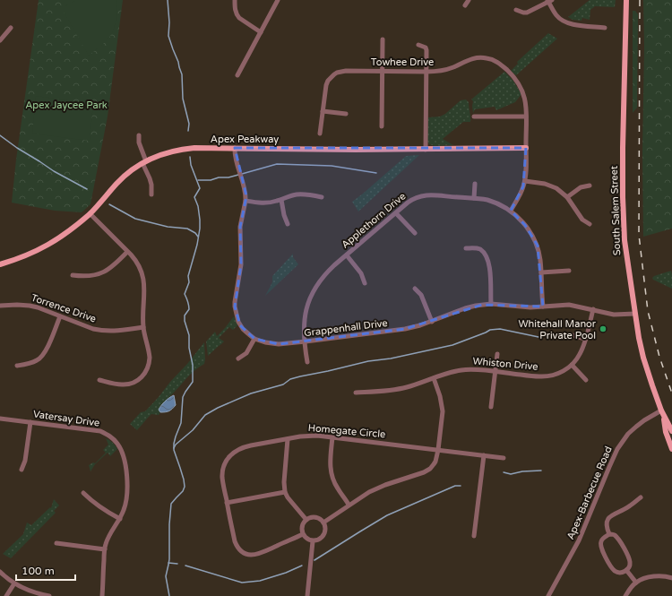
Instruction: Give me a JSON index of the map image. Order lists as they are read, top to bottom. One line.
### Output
{"streets":{"main road":["Apex Peakway","South Salem Street"],"street":["Towhee Drive","Applethorn Drive","Torrence Drive","Grappenhall Drive","Whiston Drive","Vatersay Drive","Homegate Circle","Apex-Barbecue Road"]},"crossings":[["Towhee Drive","Apex Peakway"],["Towhee Drive","Applethorn Drive"],["Apex Peakway","Grappenhall Drive"],["South Salem Street","Grappenhall Drive"],["South Salem Street","Apex-Barbecue Road"],["Applethorn Drive","Grappenhall Drive"],["Grappenhall Drive","Whiston Drive"]],"parks":["Apex Jaycee Park"],"places":["Whitehall Manor Private Pool"],"scale_bar":"100 m"}
